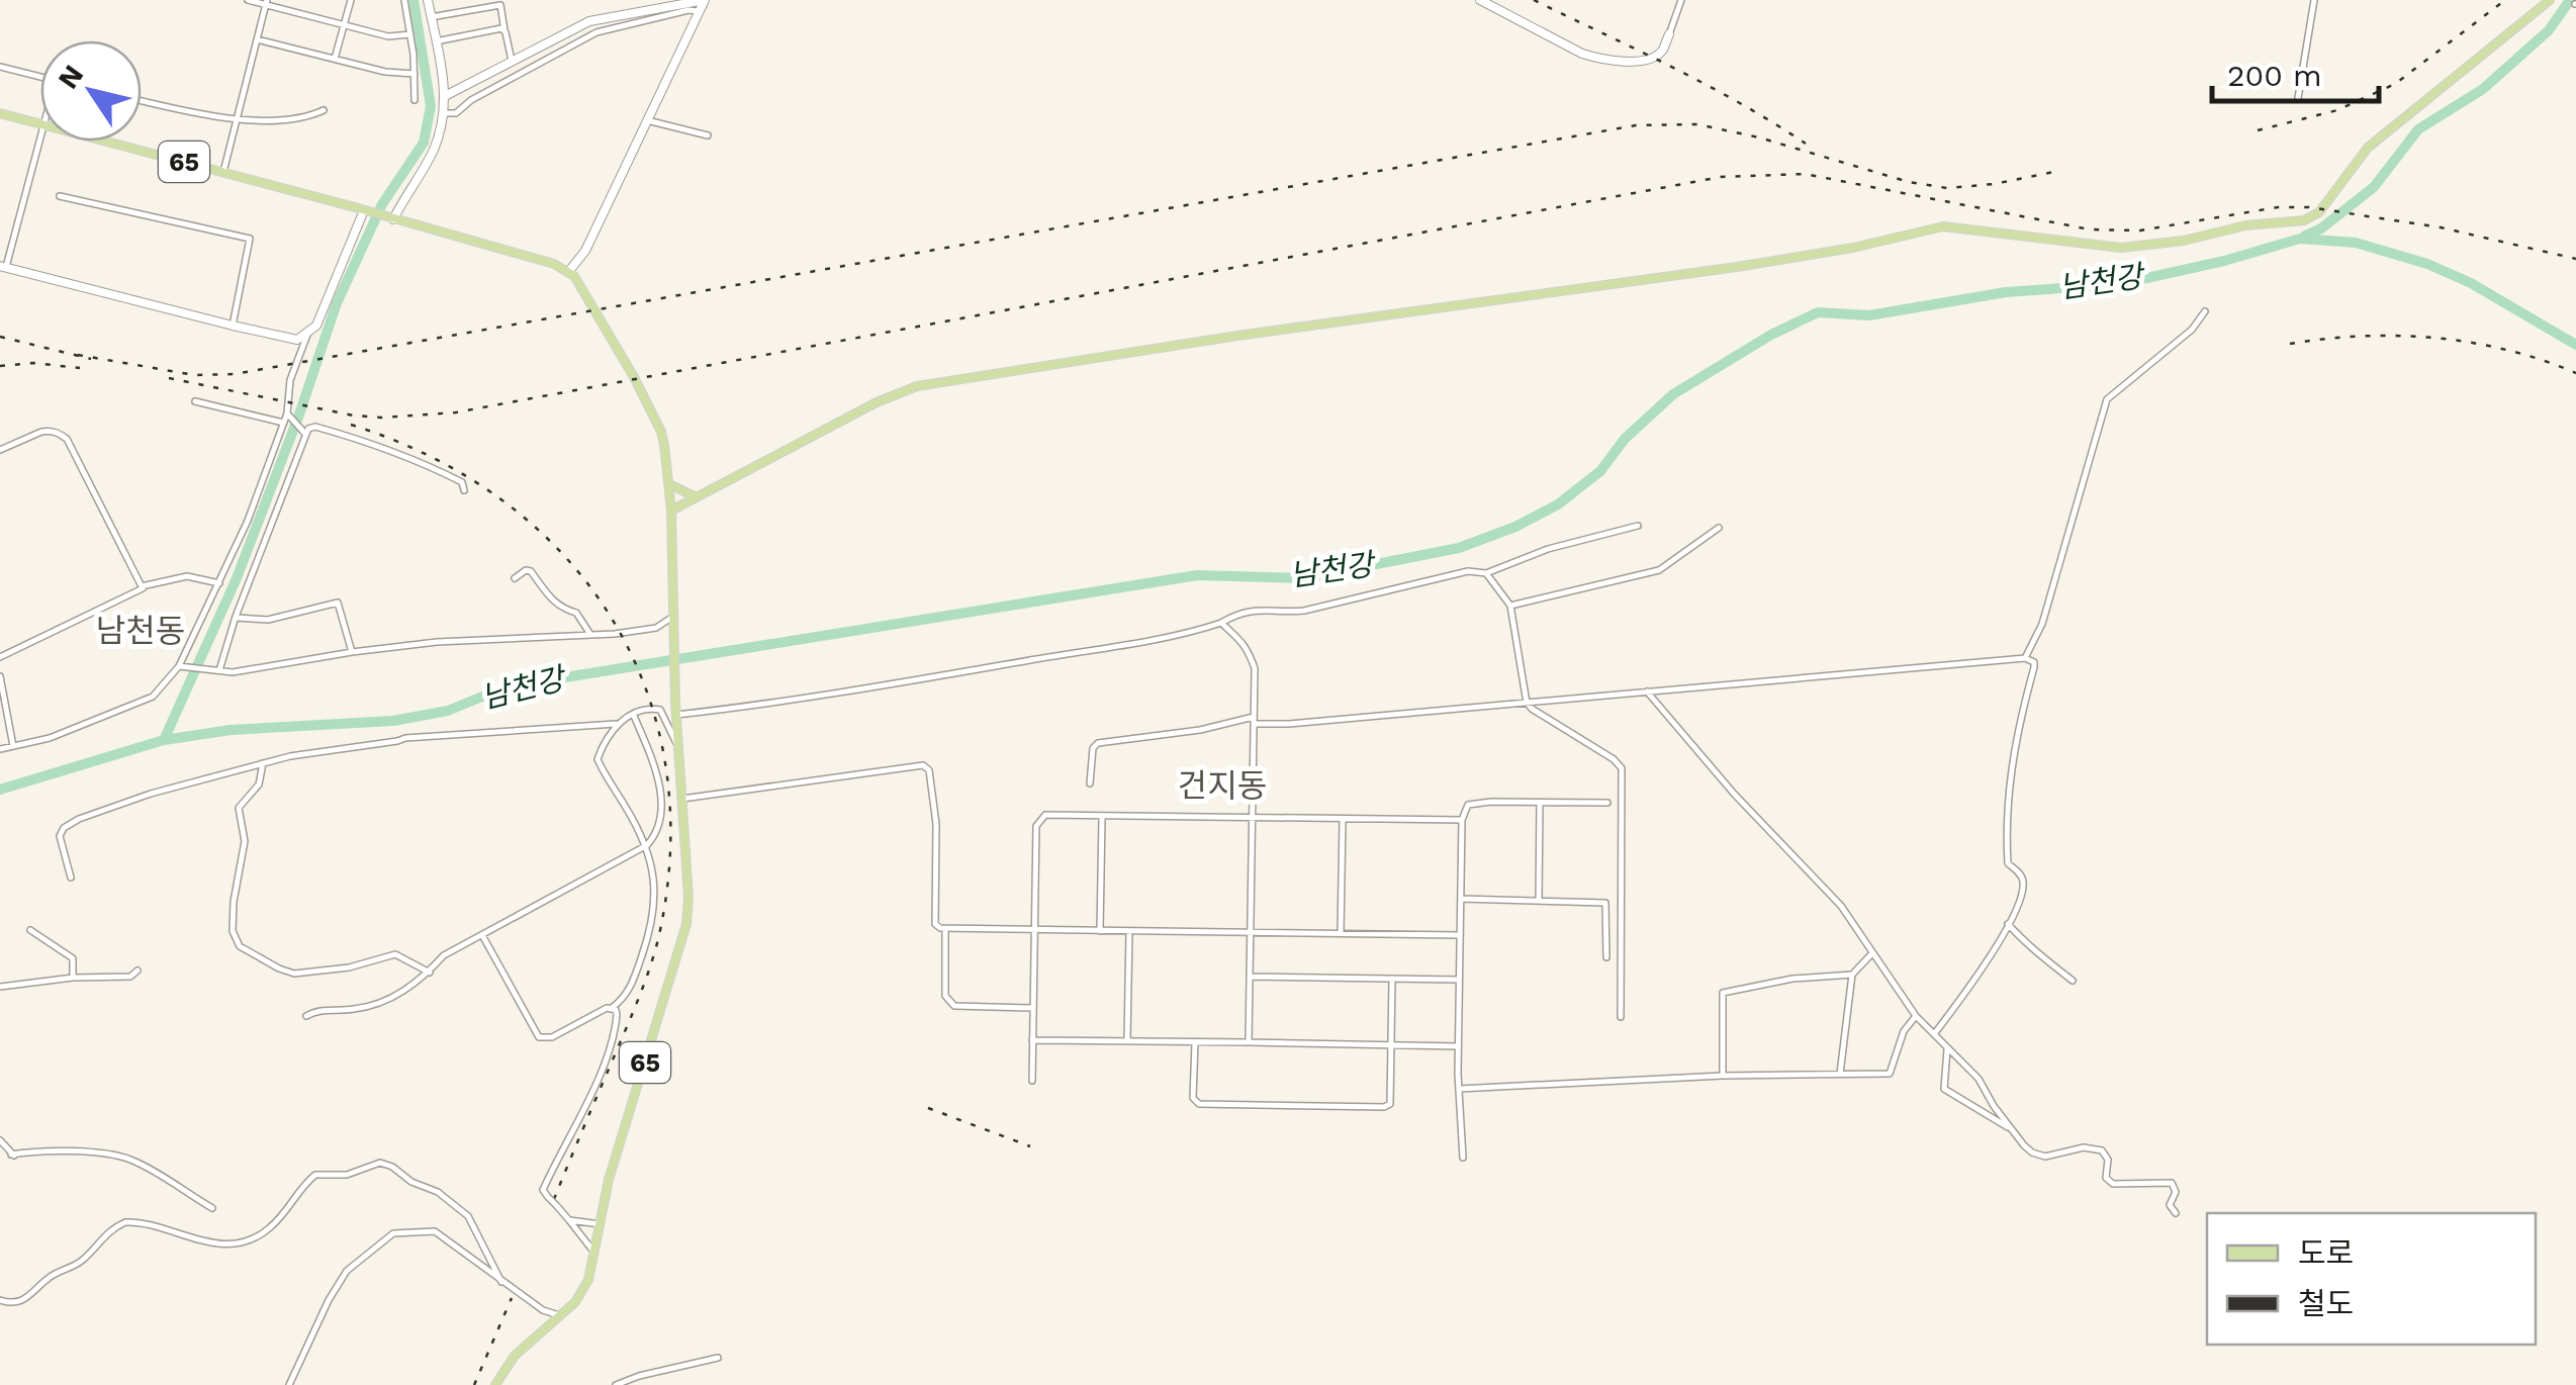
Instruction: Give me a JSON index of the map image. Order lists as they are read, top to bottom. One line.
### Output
{"streets":{"main road":["65"]},"districts":["남천동","건지동"],"water":["남천강"],"legend":["도로","철도"],"scale_bar":"200 m","north":"top left"}
